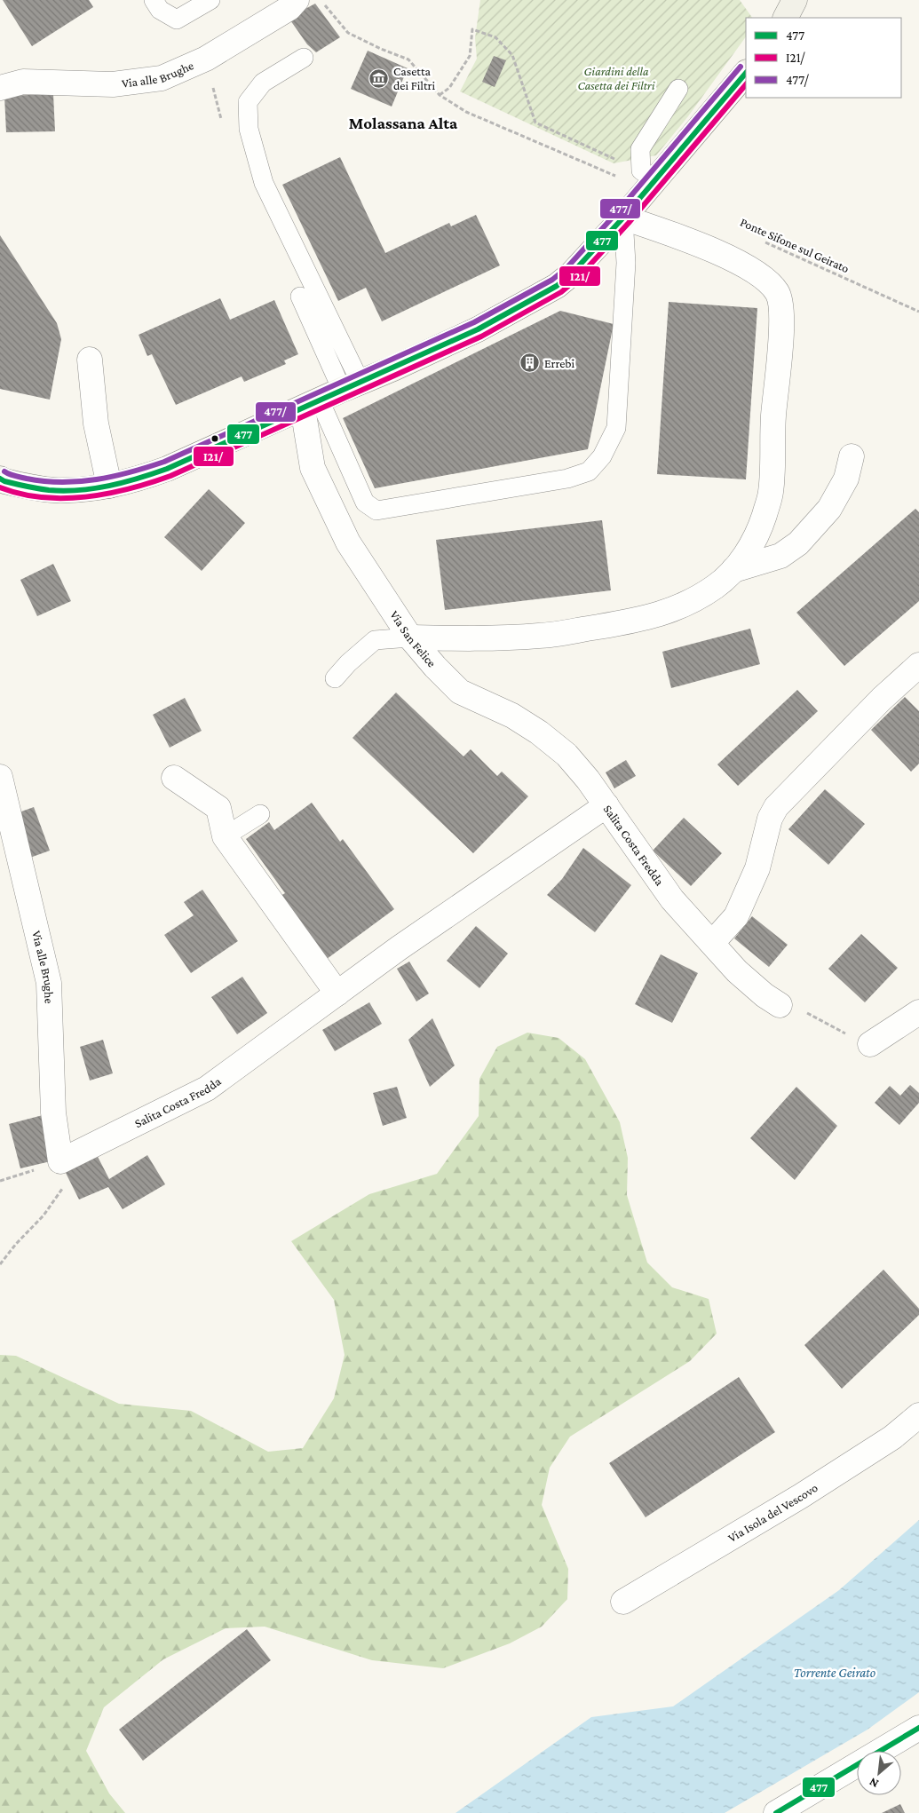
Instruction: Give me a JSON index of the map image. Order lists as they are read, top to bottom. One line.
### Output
{"streets":{"street":["Via alle Brughe","Via San Felice","Salita Costa Fredda","Via Isola del Vescovo"],"path":["Ponte Sifone sul Geirato"]},"crossings":[["Via alle Brughe","Salita Costa Fredda"],["Via San Felice","Salita Costa Fredda"]],"districts":["Molassana Alta"],"water":["Torrente Geirato"],"parks":["Giardini della Casetta dei Filtri"],"places":{"museum":["Casetta dei Filtri"],"building":["Errebi"]},"lines":["transit line 477/","transit line 477","transit line I21/"],"legend":["477","I21/","477/"],"north":"bottom left"}
